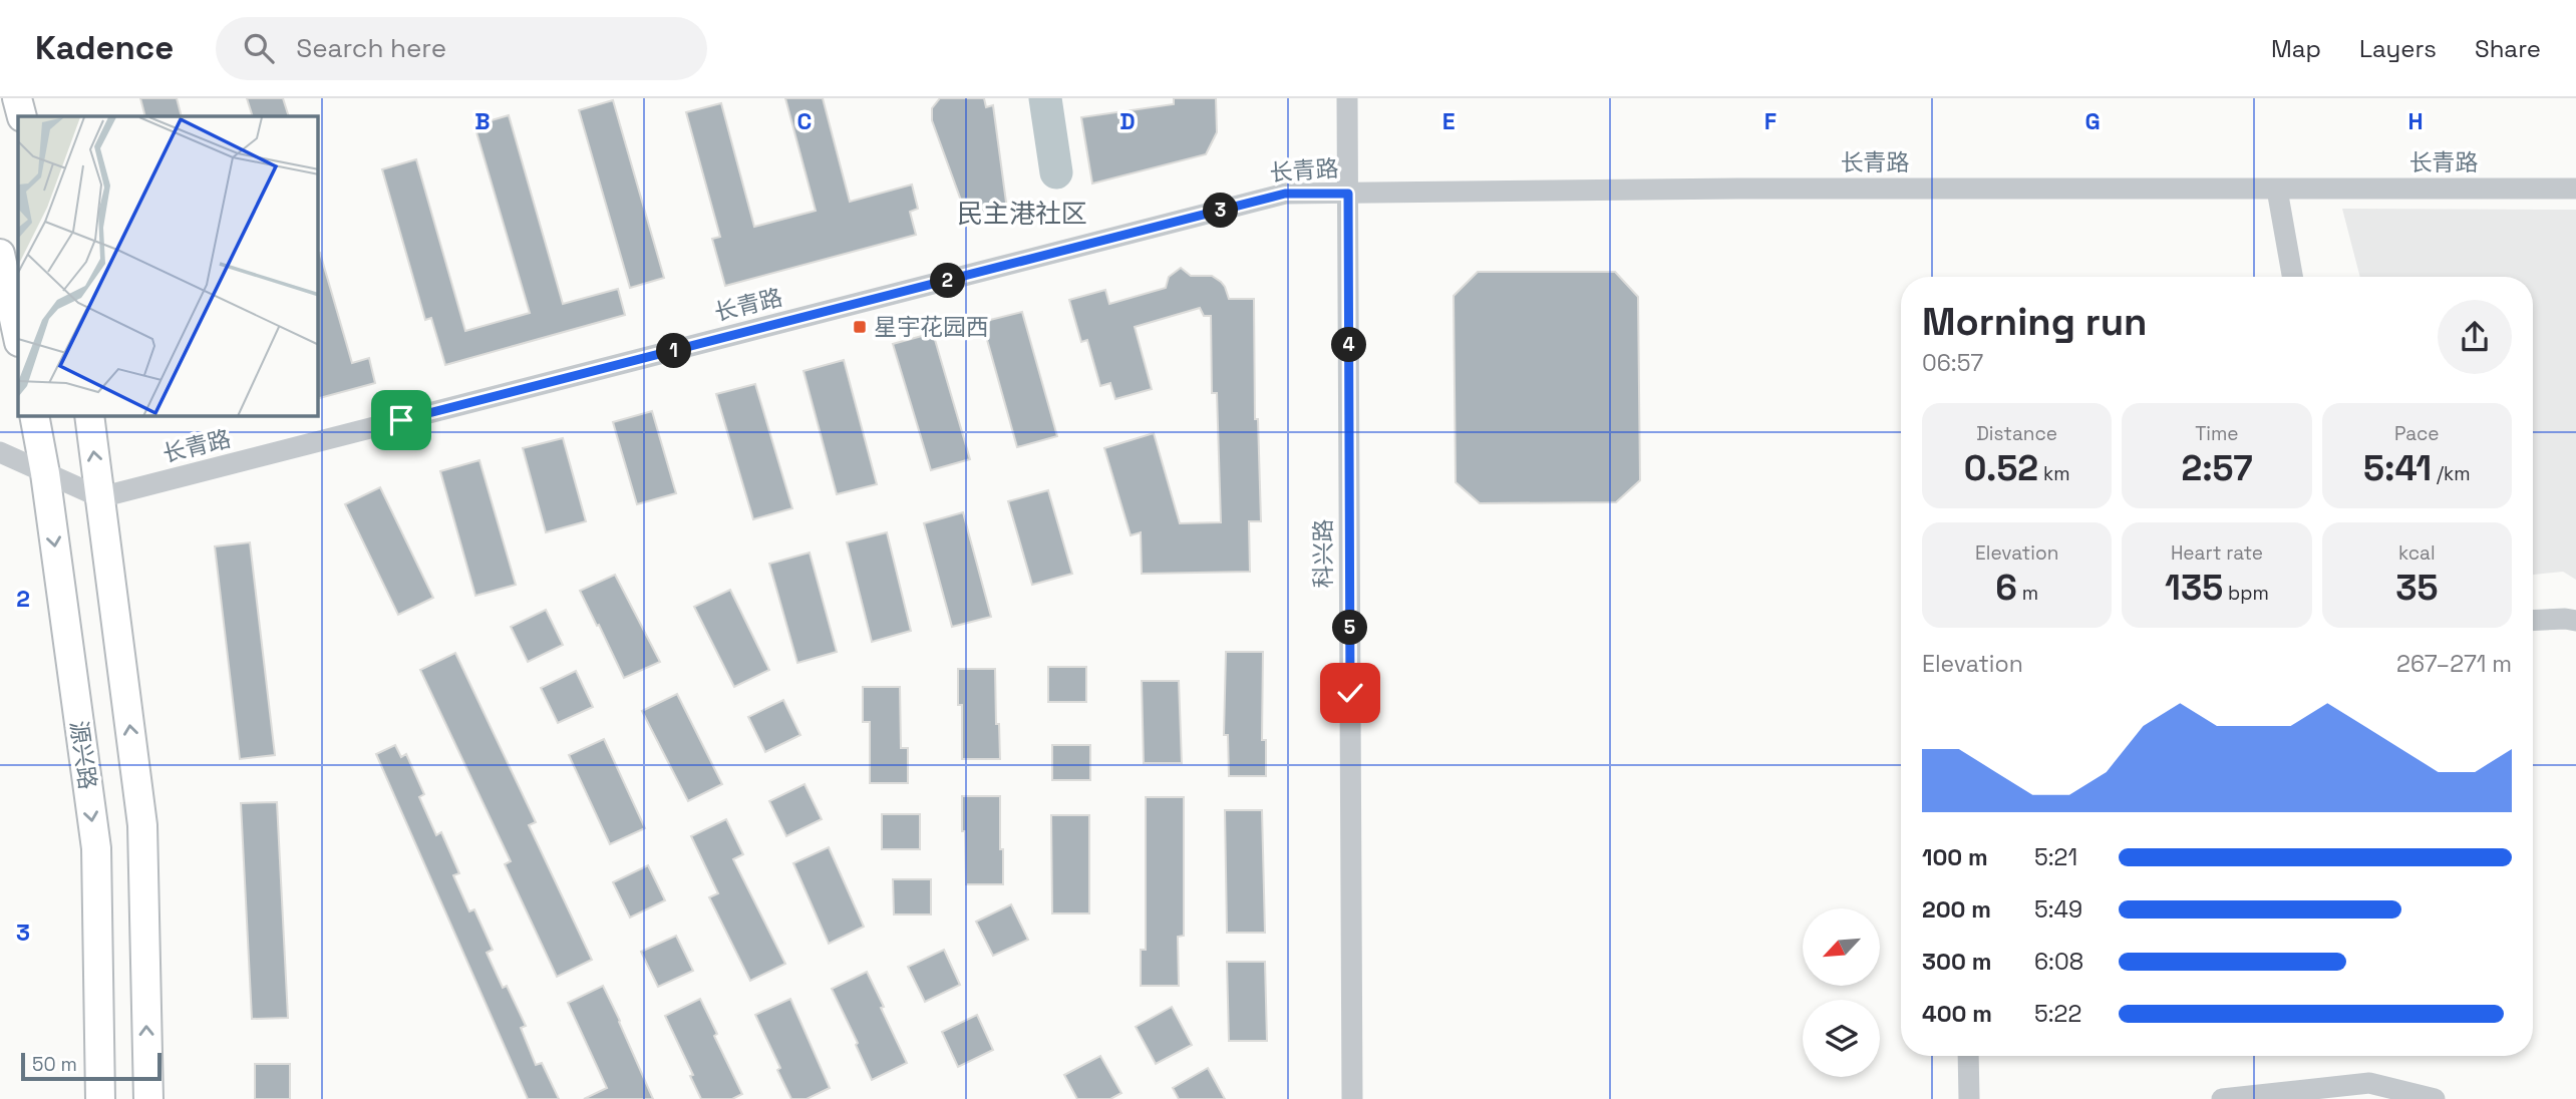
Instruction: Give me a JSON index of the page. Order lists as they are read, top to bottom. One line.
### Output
{"streets":{"main road":["源兴路"],"street":["长青路","科兴路"]},"crossings":[["长青路","科兴路"]],"districts":["民主港社区"],"places":{"transit":["星宇花园西"]},"scale_bar":"50 m","north":"bottom left","page":{"header":"Kadence","search":"Search here","nav":["Map","Layers","Share"],"pins":["3","2","4","1","5"],"heading":["Morning run","06:57"],"stats":[["Distance","0.52 km"],["Time","2:57"],["Pace","5:41 /km"],["Elevation","6 m"],["Heart rate","135 bpm"],["kcal","35"]],"chart":["Elevation","267–271 m"],"list":[{"name":"100 m","note":"5:21"},{"name":"200 m","note":"5:49"},{"name":"300 m","note":"6:08"},{"name":"400 m","note":"5:22"}],"scale":"50 m"},"grid":{"columns":["B","C","D","E","F","G","H"],"rows":["2","3"]}}
